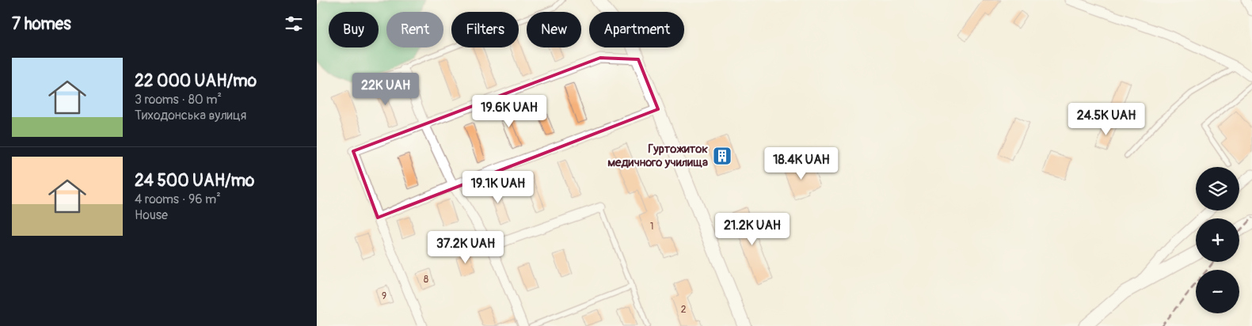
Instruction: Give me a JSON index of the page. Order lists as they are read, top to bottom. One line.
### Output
{"places":{"building":["Гуртожиток медичного училища"]},"house_numbers":["1","8","9","2"],"page":{"heading":"7 homes","chip":["Buy","Rent","Filters","New","Apartment"],"list":[{"name":"22 000 UAH/mo","note":"3 rooms · 80 m² · Тиходонська вулиця"},{"name":"24 500 UAH/mo","note":"4 rooms · 96 m² · House"}],"price":["22K UAH","19.6K UAH","24.5K UAH","18.4K UAH","19.1K UAH","21.2K UAH","37.2K UAH"],"map_buttons":["+","−"]}}
